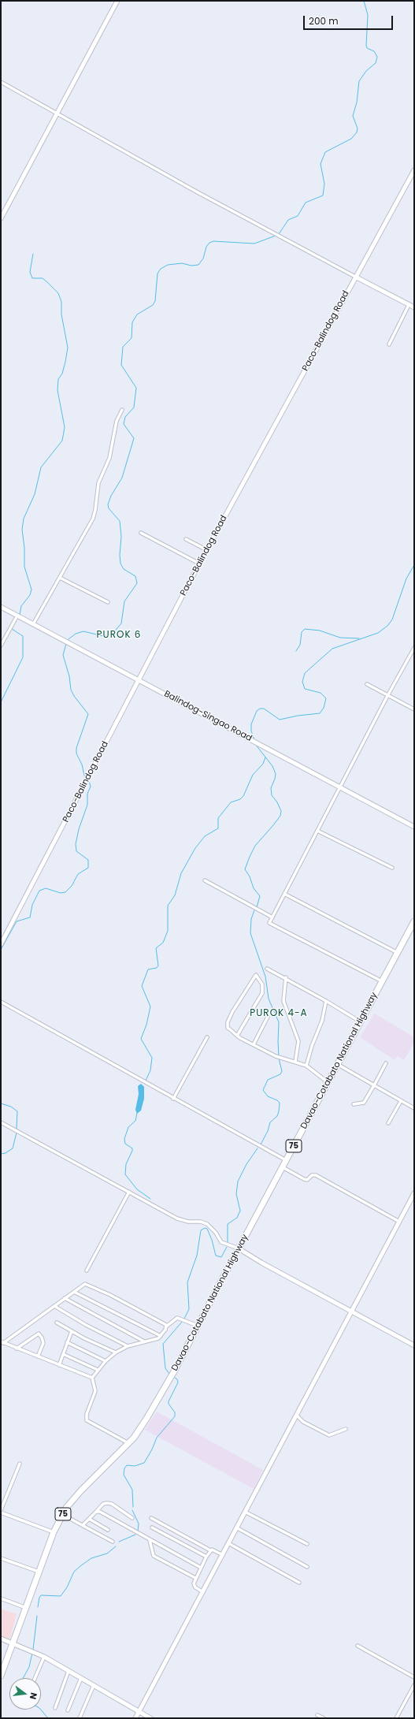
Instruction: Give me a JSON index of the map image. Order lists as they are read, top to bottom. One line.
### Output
{"streets":{"highway":["Davao-Cotabato National Highway","75"],"street":["Paco-Balindog Road","Balindog-Singao Road"]},"crossings":[["Paco-Balindog Road","Balindog-Singao Road"]],"districts":["PUROK 6","PUROK 4-A"],"scale_bar":"200 m","north":"right"}
